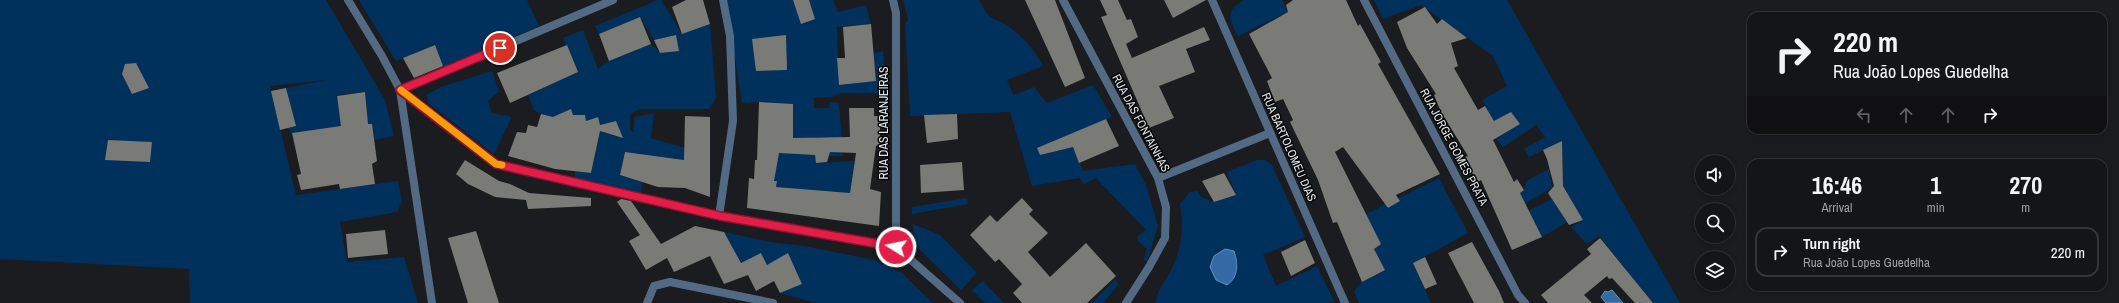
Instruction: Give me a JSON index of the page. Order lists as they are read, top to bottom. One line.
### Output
{"streets":{"street":["RUA DAS LARANJEIRAS","RUA DAS FONTAINHAS","RUA BARTOLOMEU DIAS","RUA JORGE GOMES PRATA"]},"page":{"turn":["220 m","Rua João Lopes Guedelha"],"eta":["16:46","Arrival","1","min","270","m"],"list":[{"name":"Turn right","note":"Rua João Lopes Guedelha","value":"220 m"}]}}
